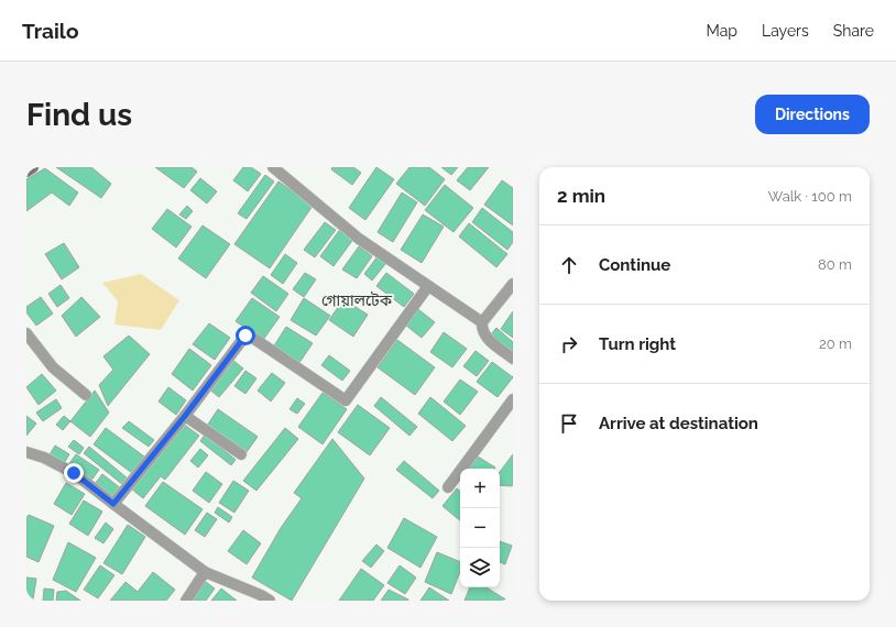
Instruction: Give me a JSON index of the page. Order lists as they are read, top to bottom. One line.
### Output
{"districts":["গোয়ালটেক"],"page":{"header":"Trailo","nav":["Map","Layers","Share"],"buttons":"Directions","title":"Find us","heading":["2 min","Walk · 100 m"],"list":[["Continue","80 m"],["Turn right","20 m"],"Arrive at destination"],"map_buttons":["+","−"]}}
